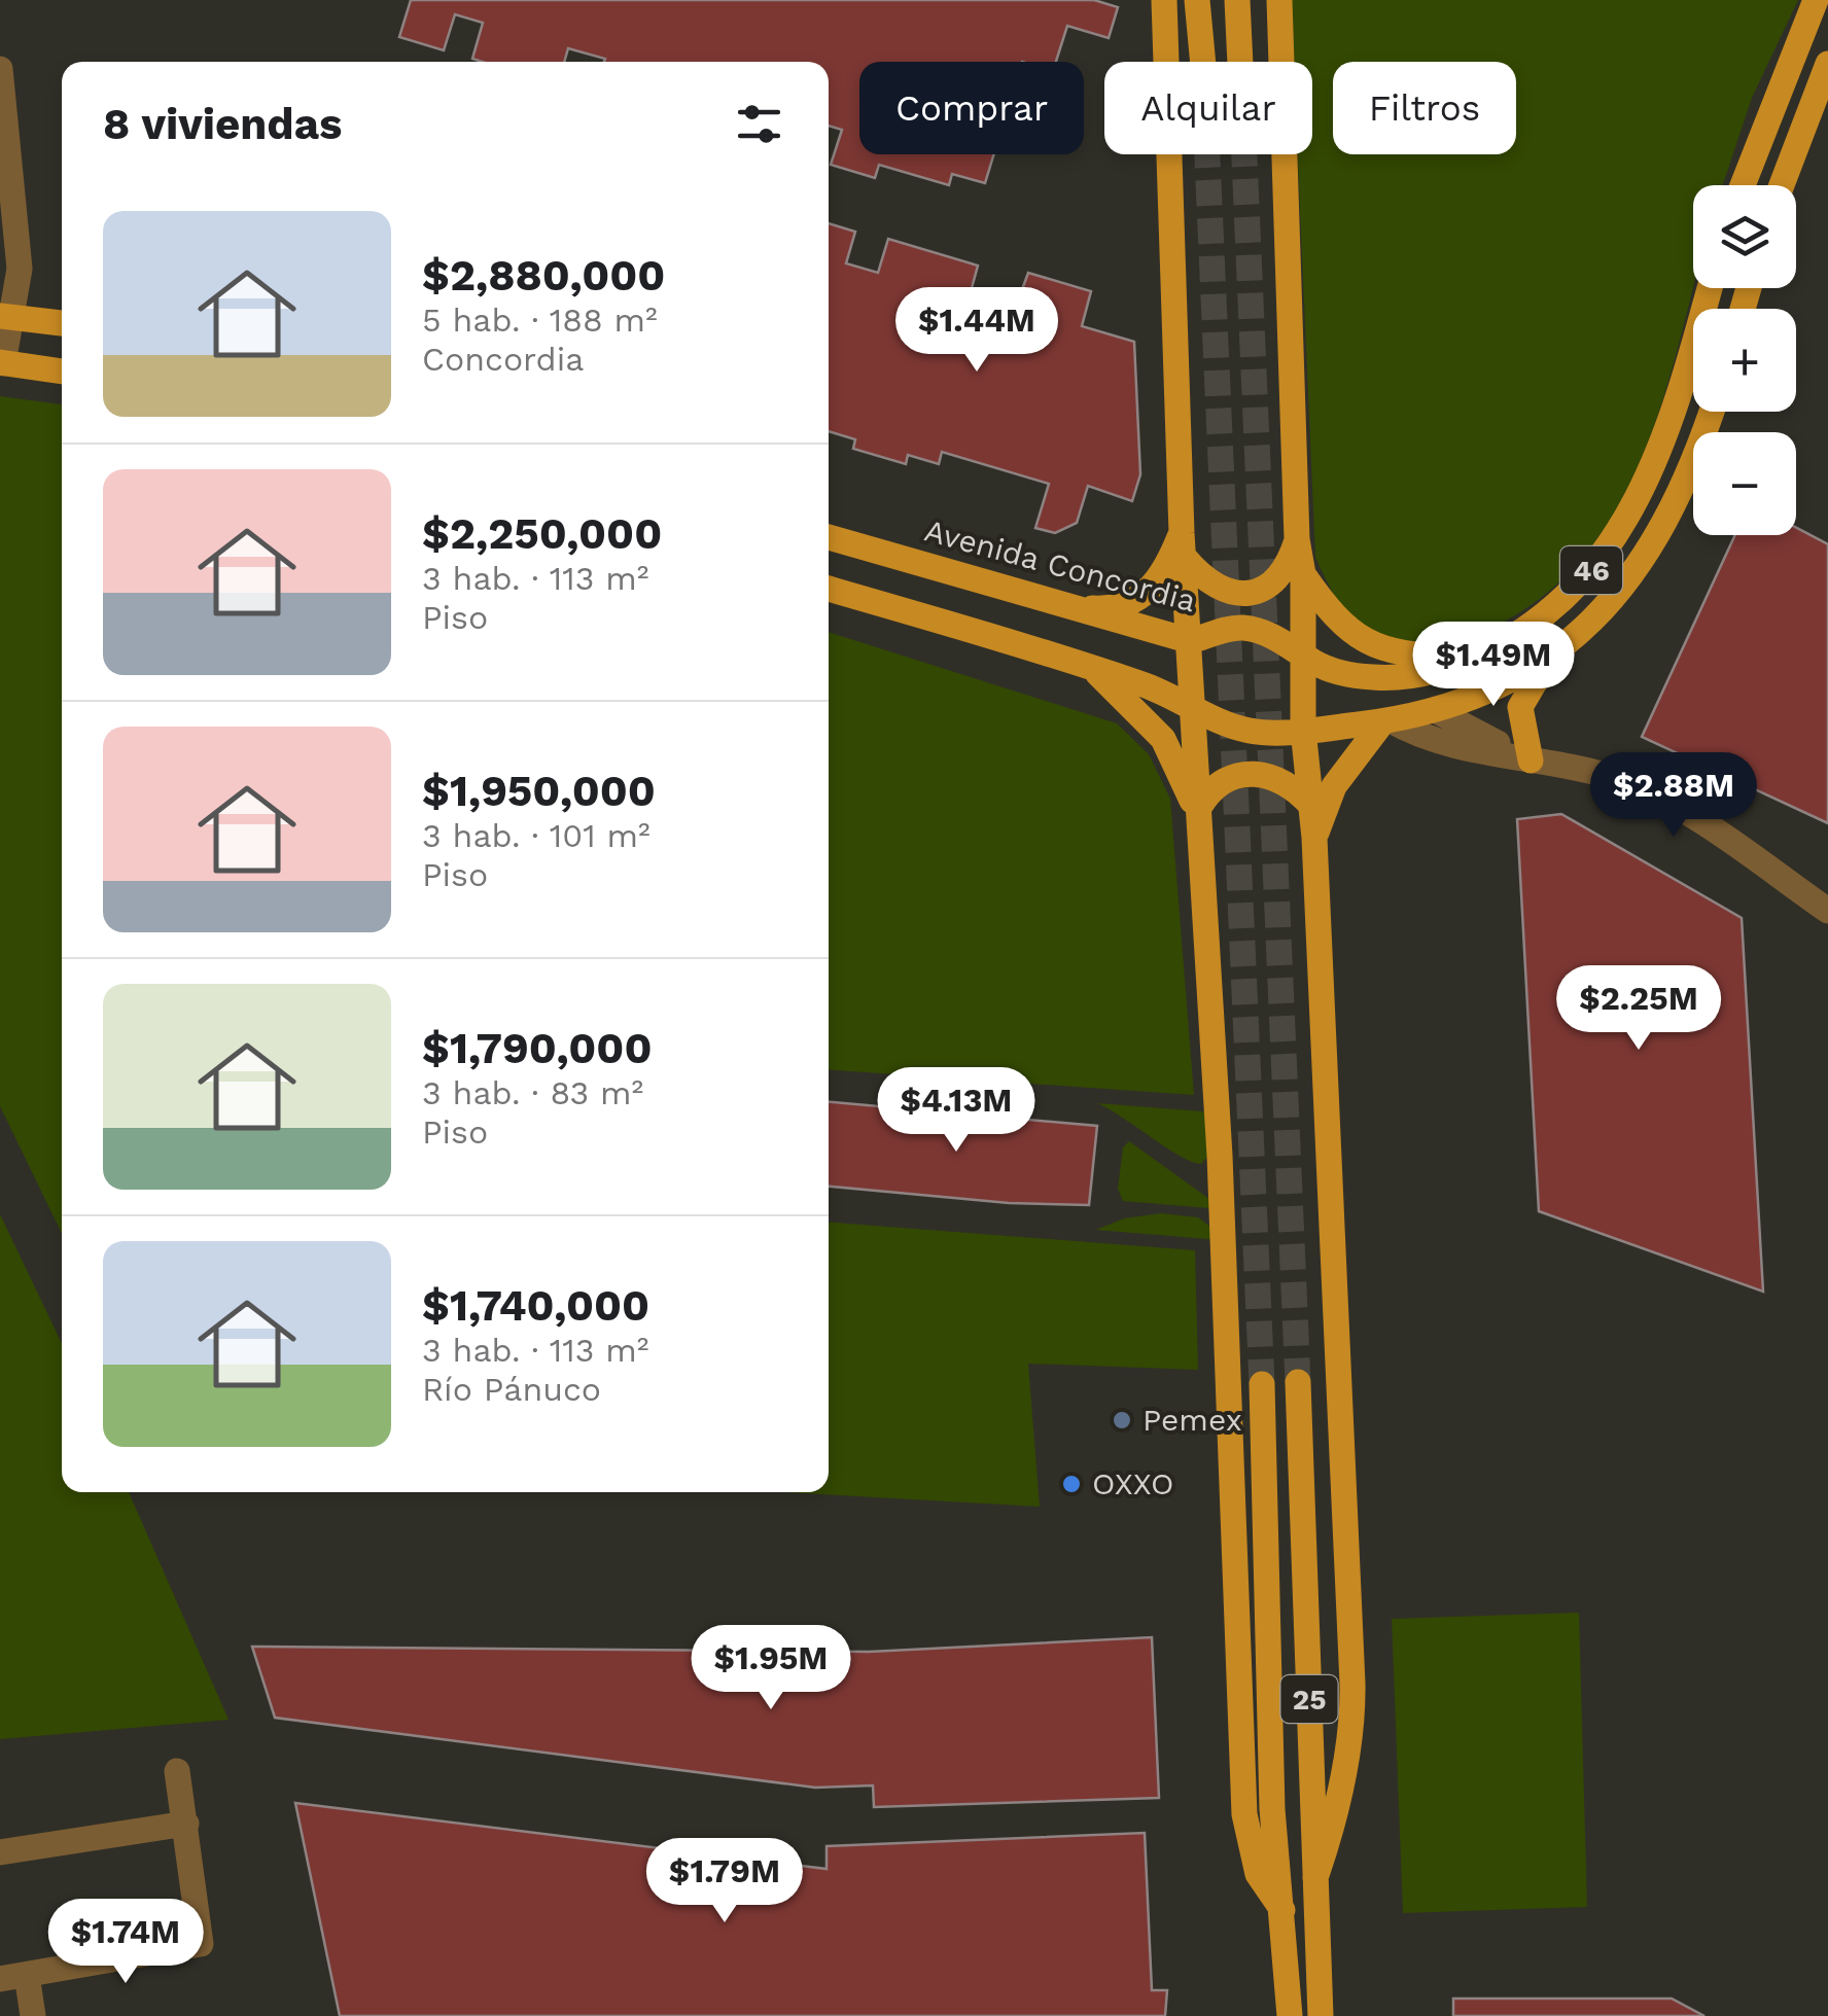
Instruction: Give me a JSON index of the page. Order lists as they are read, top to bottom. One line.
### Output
{"streets":{"main road":["Avenida Concordia","46","25"]},"crossings":[["Avenida Concordia","46"]],"places":["Pemex","OXXO"],"page":{"chip":["Comprar","Alquilar","Filtros"],"heading":"8 viviendas","map_buttons":["+","−"],"list":[{"name":"$2,880,000","note":"5 hab. · 188 m² · Concordia"},{"name":"$2,250,000","note":"3 hab. · 113 m² · Piso"},{"name":"$1,950,000","note":"3 hab. · 101 m² · Piso"},{"name":"$1,790,000","note":"3 hab. · 83 m² · Piso"},{"name":"$1,740,000","note":"3 hab. · 113 m² · Río Pánuco"}],"price":["$1.44M","$1.49M","$2.88M","$2.25M","$4.13M","$1.95M","$1.79M","$1.74M"]}}
